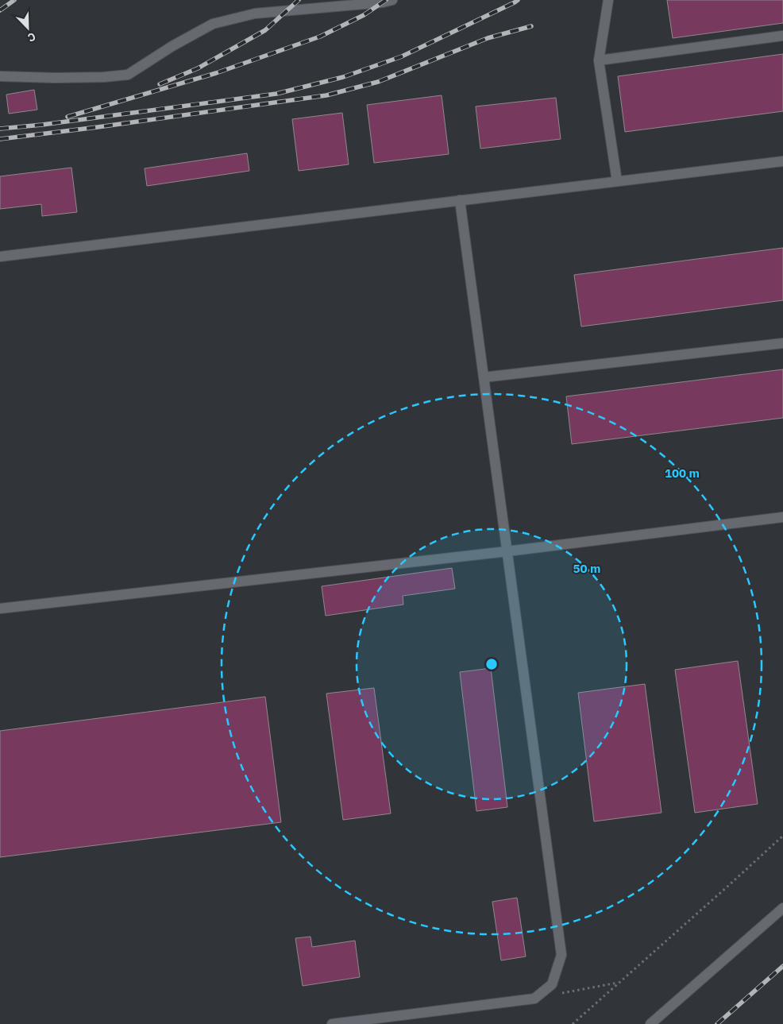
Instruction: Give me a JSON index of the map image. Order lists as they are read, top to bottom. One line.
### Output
{"north":"bottom right","rings":["100 m","50 m"]}
